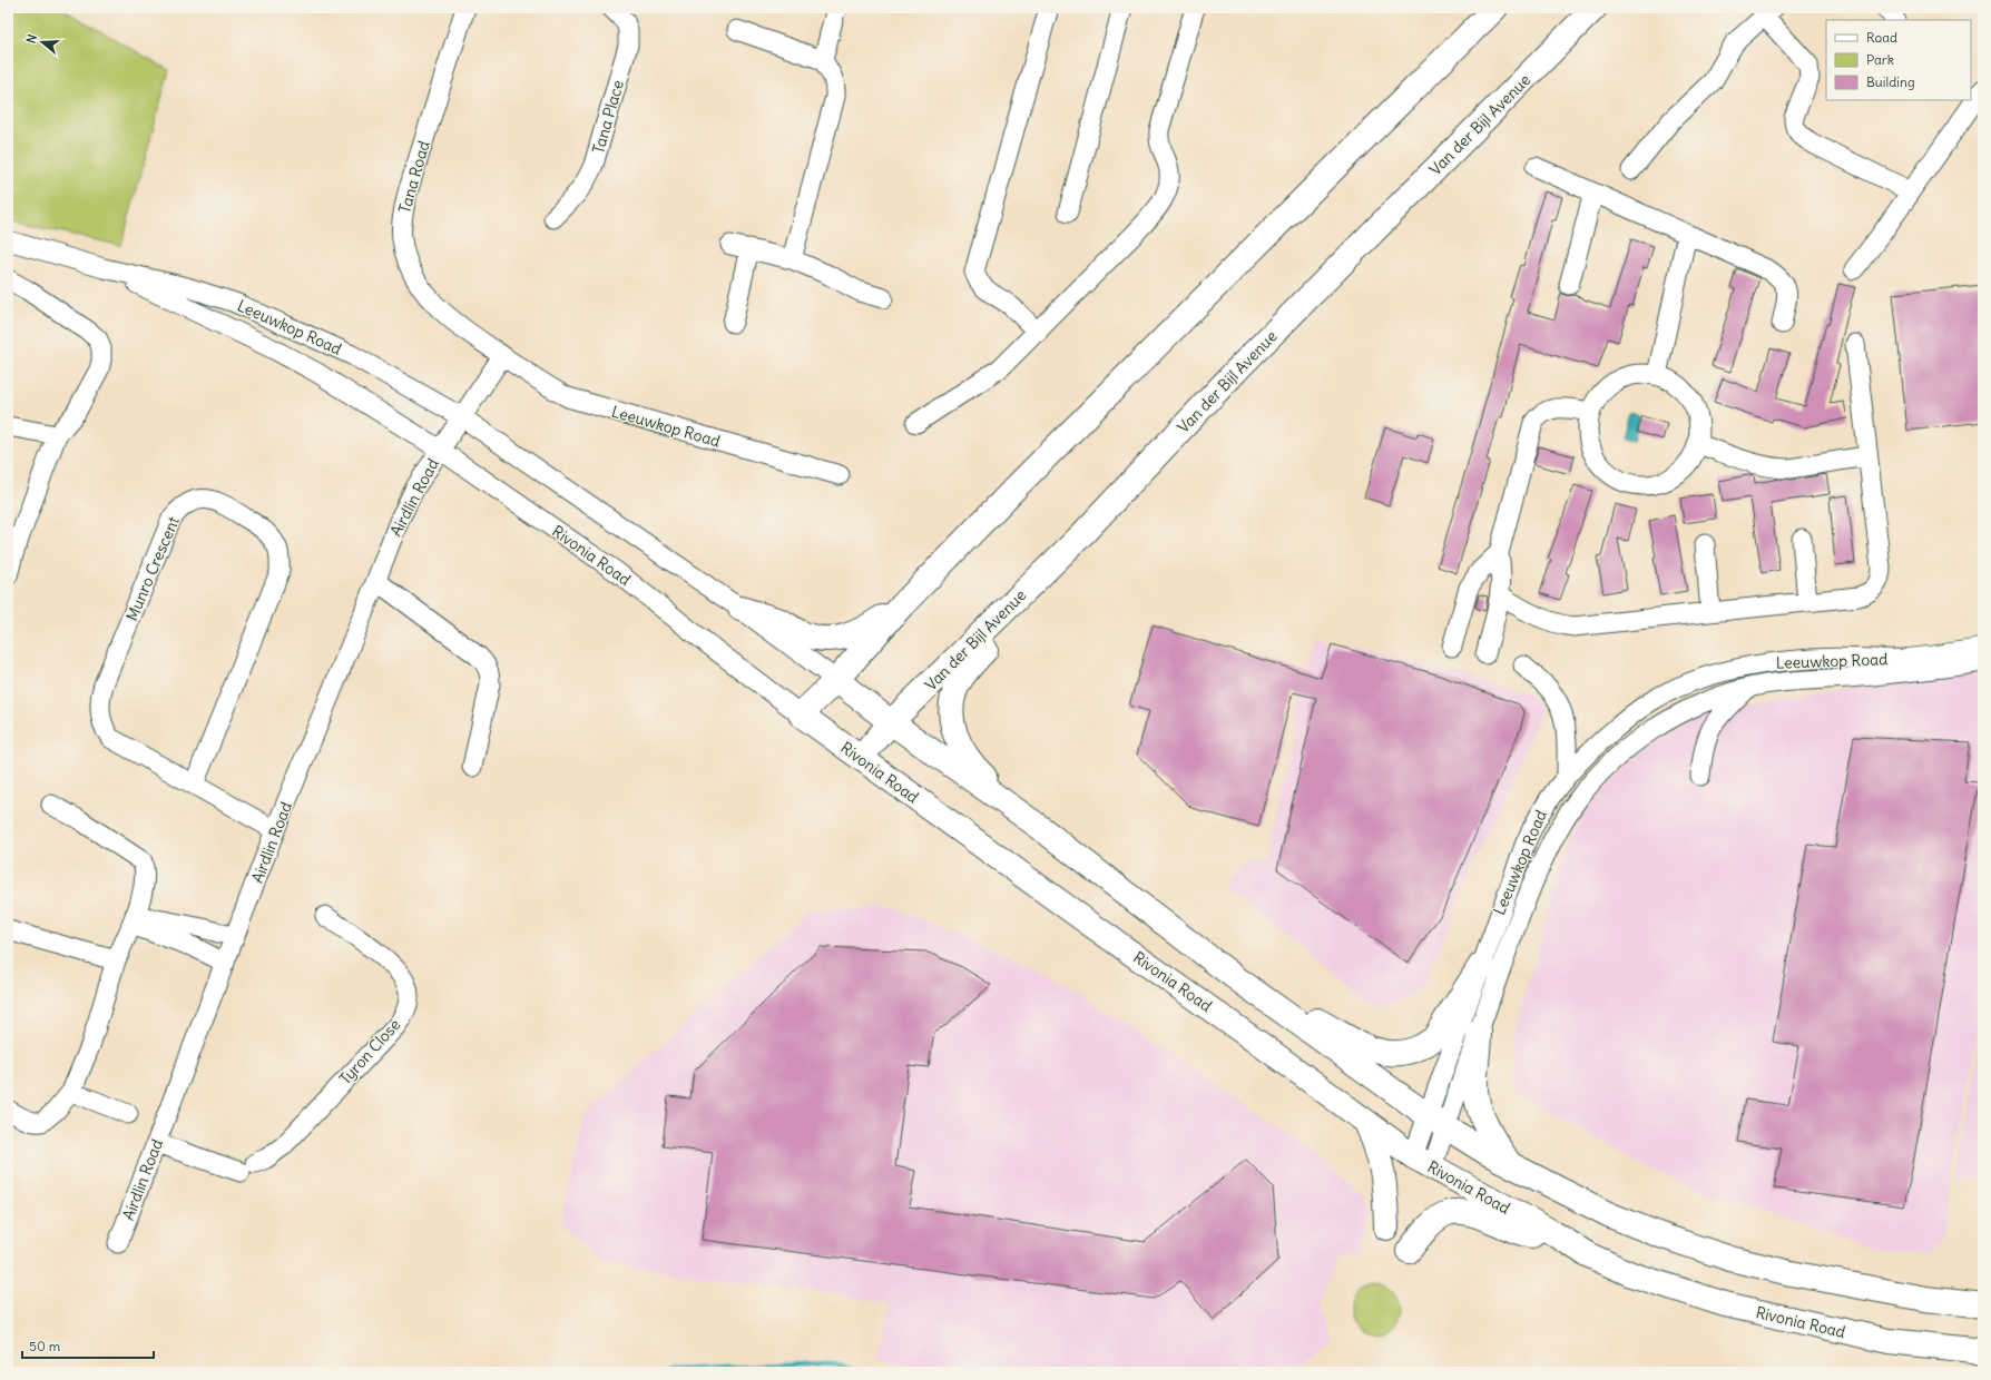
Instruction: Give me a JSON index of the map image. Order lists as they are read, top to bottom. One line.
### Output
{"streets":{"main road":["Van der Bijl Avenue","Rivonia Road"],"street":["Tana Place","Tana Road","Leeuwkop Road","Airdlin Road","Munro Crescent","Tyron Close"]},"crossings":[["Van der Bijl Avenue","Rivonia Road"],["Tana Road","Leeuwkop Road"],["Leeuwkop Road","Airdlin Road"],["Leeuwkop Road","Rivonia Road"],["Airdlin Road","Rivonia Road"],["Airdlin Road","Munro Crescent"],["Airdlin Road","Tyron Close"]],"legend":["Road","Park","Building"],"scale_bar":"50 m","north":"left"}
